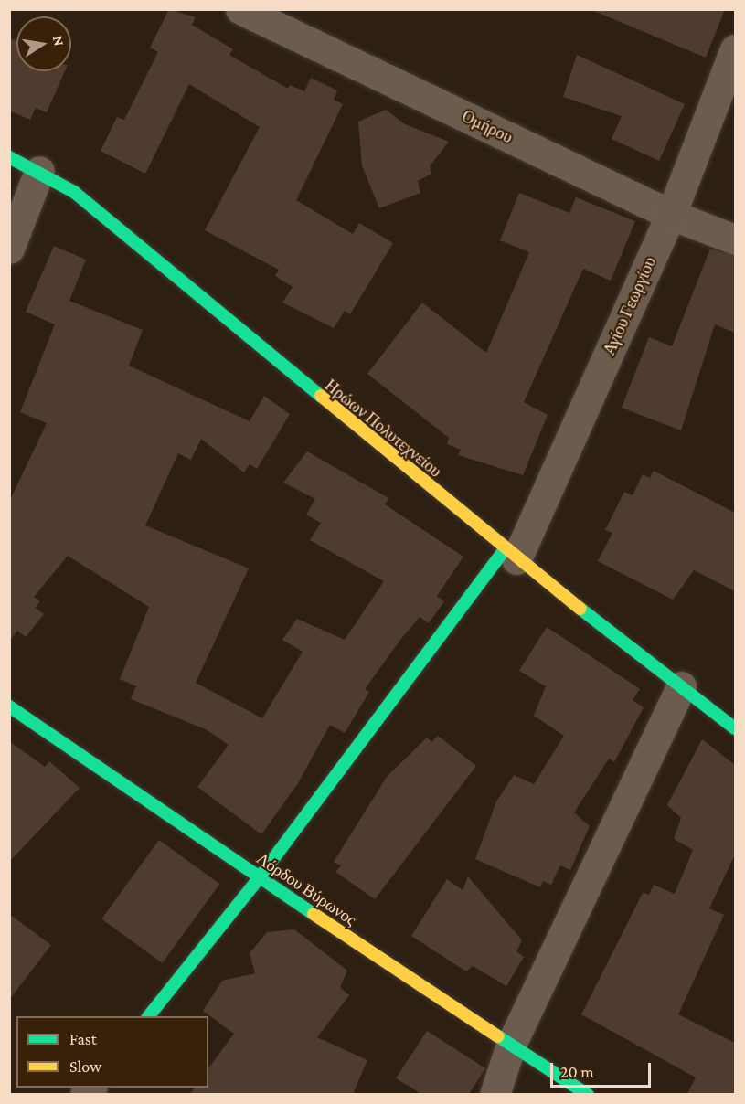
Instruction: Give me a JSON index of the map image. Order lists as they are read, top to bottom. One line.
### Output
{"streets":{"street":["Ομήρου","Αγίου Γεωργίου","Ηρώων Πολυτεχνείου","Λόρδου Βύρωνος"]},"crossings":[["Ομήρου","Αγίου Γεωργίου"],["Αγίου Γεωργίου","Ηρώων Πολυτεχνείου"]],"legend":["Fast","Slow"],"scale_bar":"20 m","north":"right"}
